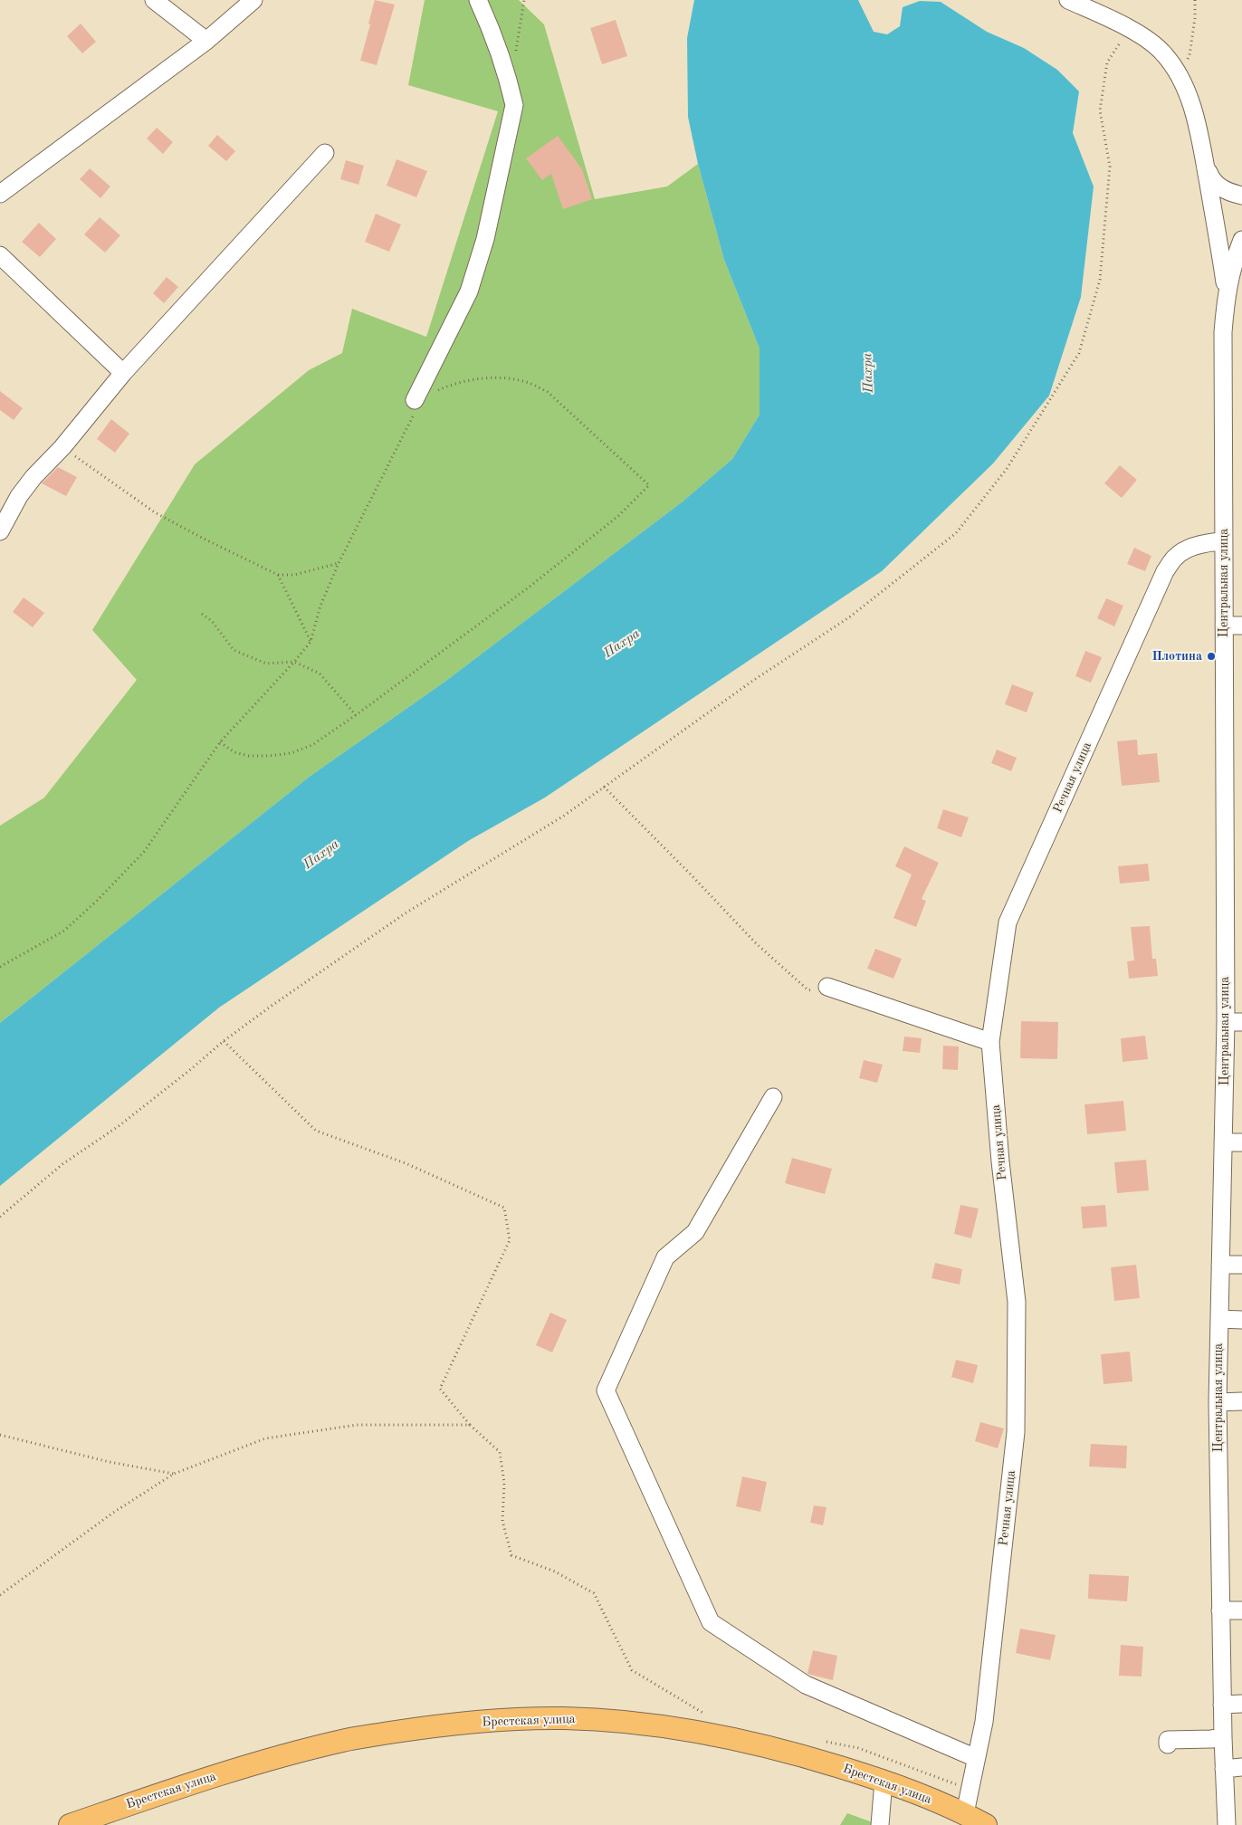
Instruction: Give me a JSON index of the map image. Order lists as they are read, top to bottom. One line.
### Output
{"streets":{"main road":["Брестская улица"],"street":["Центральная улица","Речная улица"]},"crossings":[["Центральная улица","Речная улица"],["Речная улица","Брестская улица"]],"water":["Пахра"],"places":["Плотина"]}
